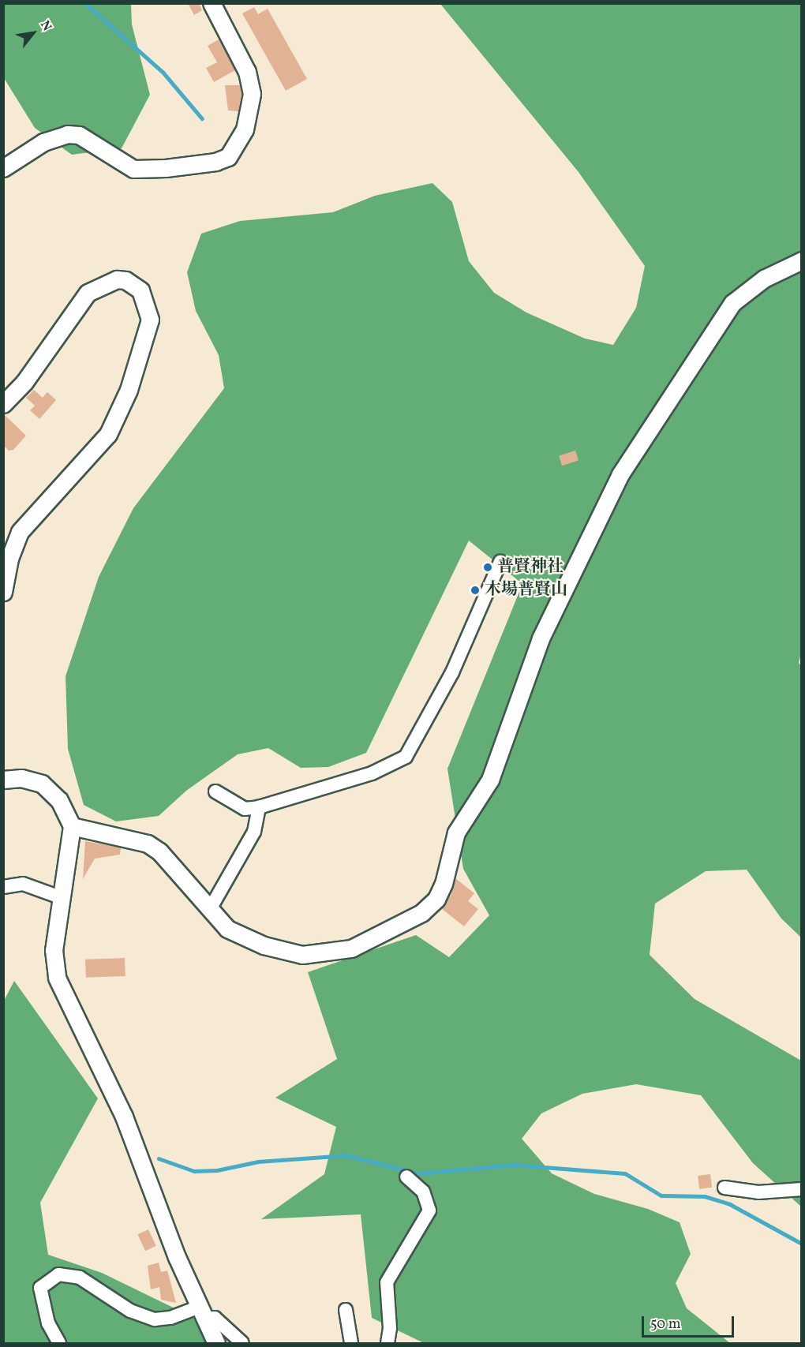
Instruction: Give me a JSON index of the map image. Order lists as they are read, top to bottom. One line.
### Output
{"places":["普賢神社","木場普賢山"],"scale_bar":"50 m","north":"top right"}
